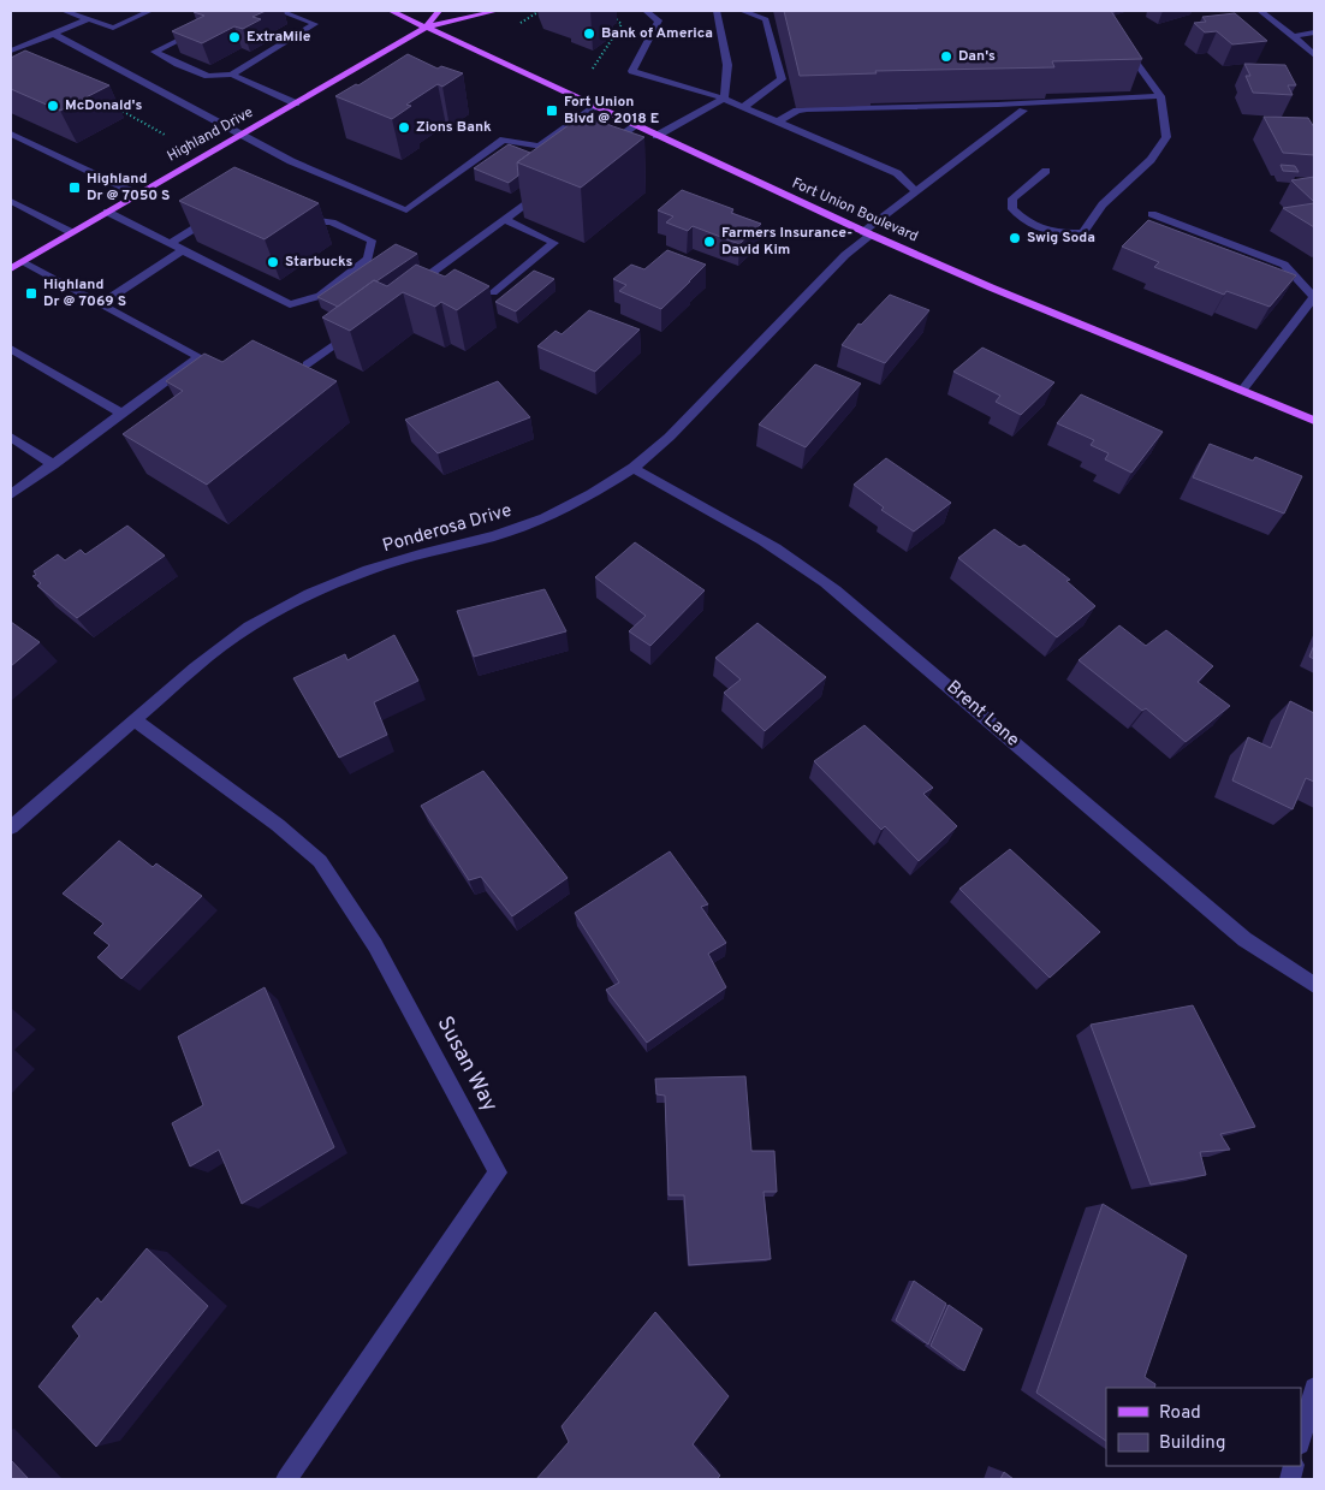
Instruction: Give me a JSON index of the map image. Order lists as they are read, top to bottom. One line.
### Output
{"streets":{"main road":["Highland Drive","Fort Union Boulevard"],"street":["Ponderosa Drive","Brent Lane","Susan Way"]},"crossings":[["Highland Drive","Fort Union Boulevard"],["Fort Union Boulevard","Ponderosa Drive"],["Ponderosa Drive","Brent Lane"],["Ponderosa Drive","Susan Way"]],"places":{"other":["Bank of America","ExtraMile","Dan's","McDonald's","Zions Bank","Swig Soda","Farmers Insurance- David Kim","Starbucks"],"transit":["Fort Union Blvd @ 2018 E","Highland Dr @ 7050 S","Highland Dr @ 7069 S"]},"legend":["Road","Building"]}
